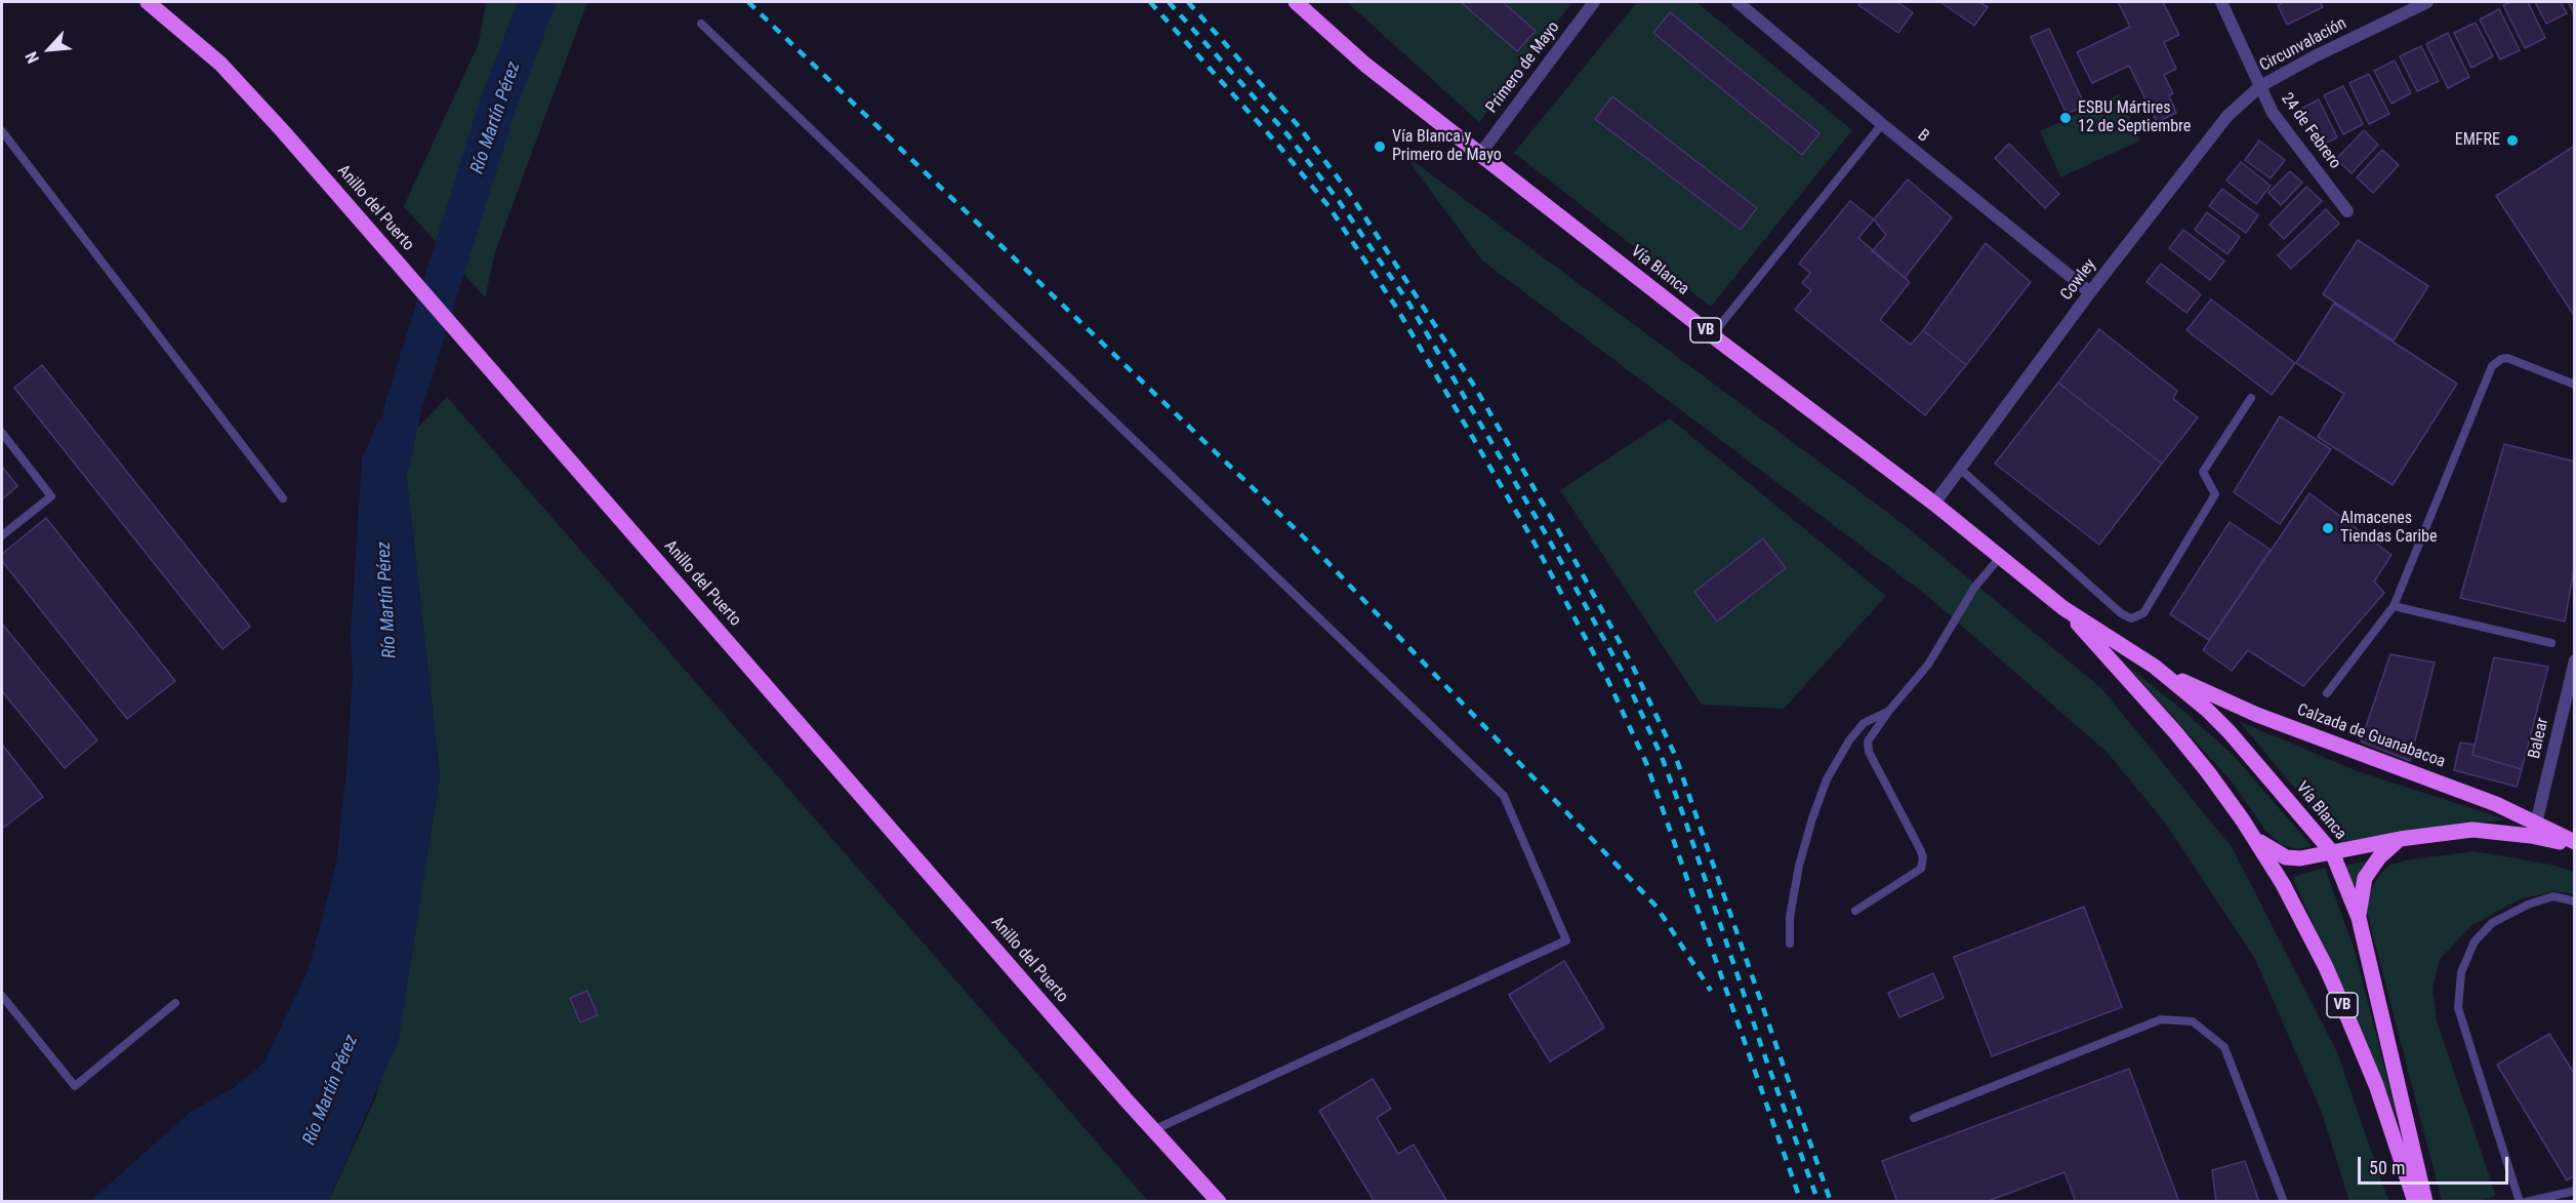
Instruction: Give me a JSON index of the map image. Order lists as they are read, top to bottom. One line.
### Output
{"streets":{"main road":["Anillo del Puerto","Vía Blanca","VB","Calzada de Guanabacoa"],"street":["Circunvalación","Primero de Mayo","24 de Febrero","B","Cowley","Balear"]},"crossings":[["Circunvalación","24 de Febrero"],["Circunvalación","Cowley"],["Primero de Mayo","Vía Blanca"],["24 de Febrero","Cowley"],["B","Cowley"],["Vía Blanca","Cowley"],["Vía Blanca","Calzada de Guanabacoa"],["Calzada de Guanabacoa","Balear"]],"water":["Río Martín Pérez"],"places":["ESBU Mártires 12 de Septiembre","EMFRE","Vía Blanca y Primero de Mayo","Almacenes Tiendas Caribe"],"scale_bar":"50 m","north":"bottom left"}
